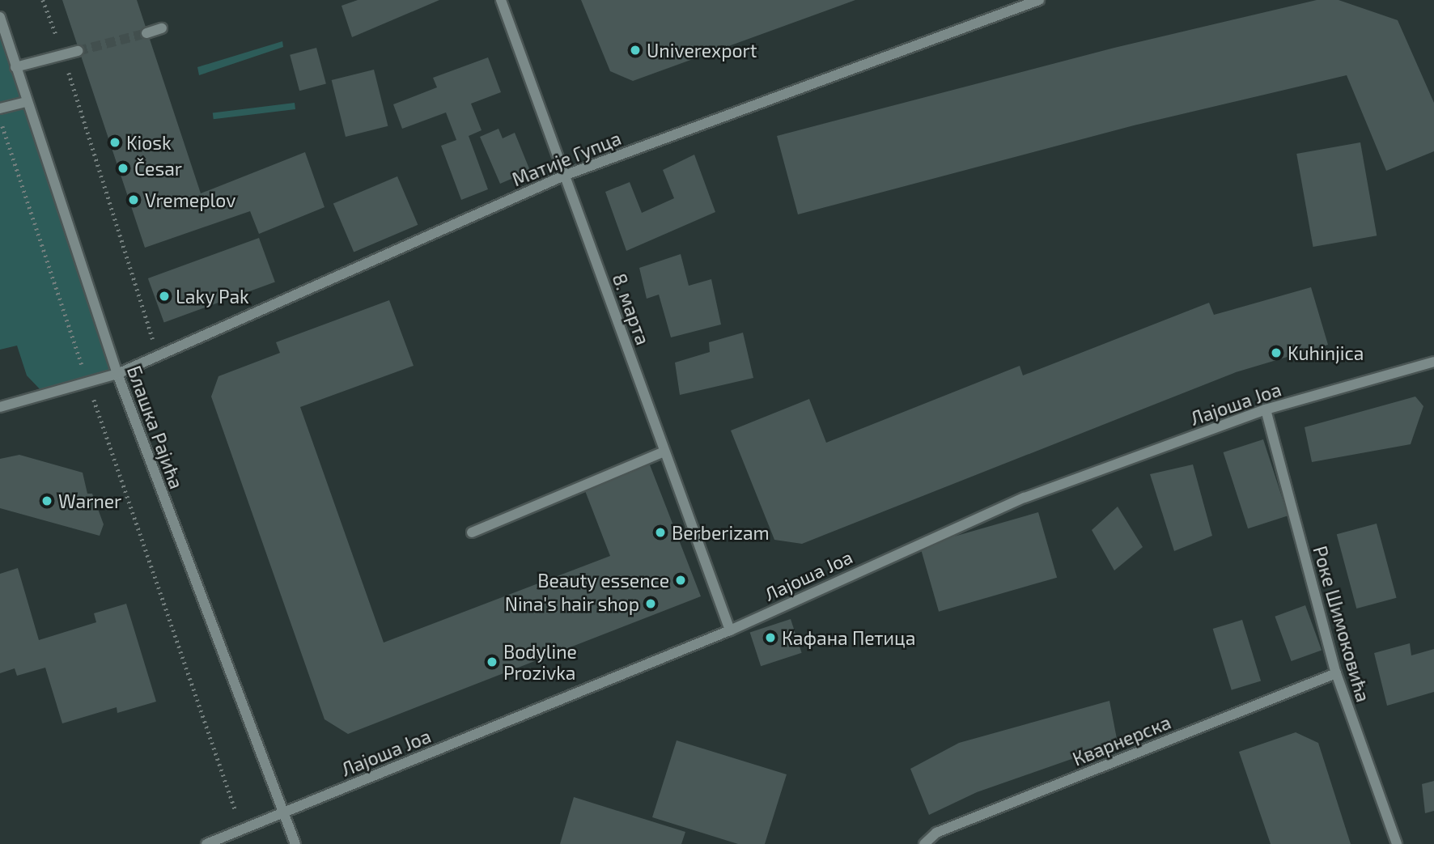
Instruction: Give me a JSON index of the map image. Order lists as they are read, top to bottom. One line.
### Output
{"streets":{"street":["Матије Гупца","8. марта","Лајоша Јоа","Блашка Рајића","Роке Шимоковића","Кварнерска"]},"crossings":[["Матије Гупца","8. марта"],["Матије Гупца","Блашка Рајића"],["8. марта","Лајоша Јоа"],["Лајоша Јоа","Блашка Рајића"],["Лајоша Јоа","Роке Шимоковића"],["Роке Шимоковића","Кварнерска"]],"places":["Univerexport","Kiosk","Česar","Vremeplov","Laky Pak","Kuhinjica","Warner","Berberizam","Beauty essence","Nina's hair shop","Кафана Петица","Bodyline Prozivka"]}
